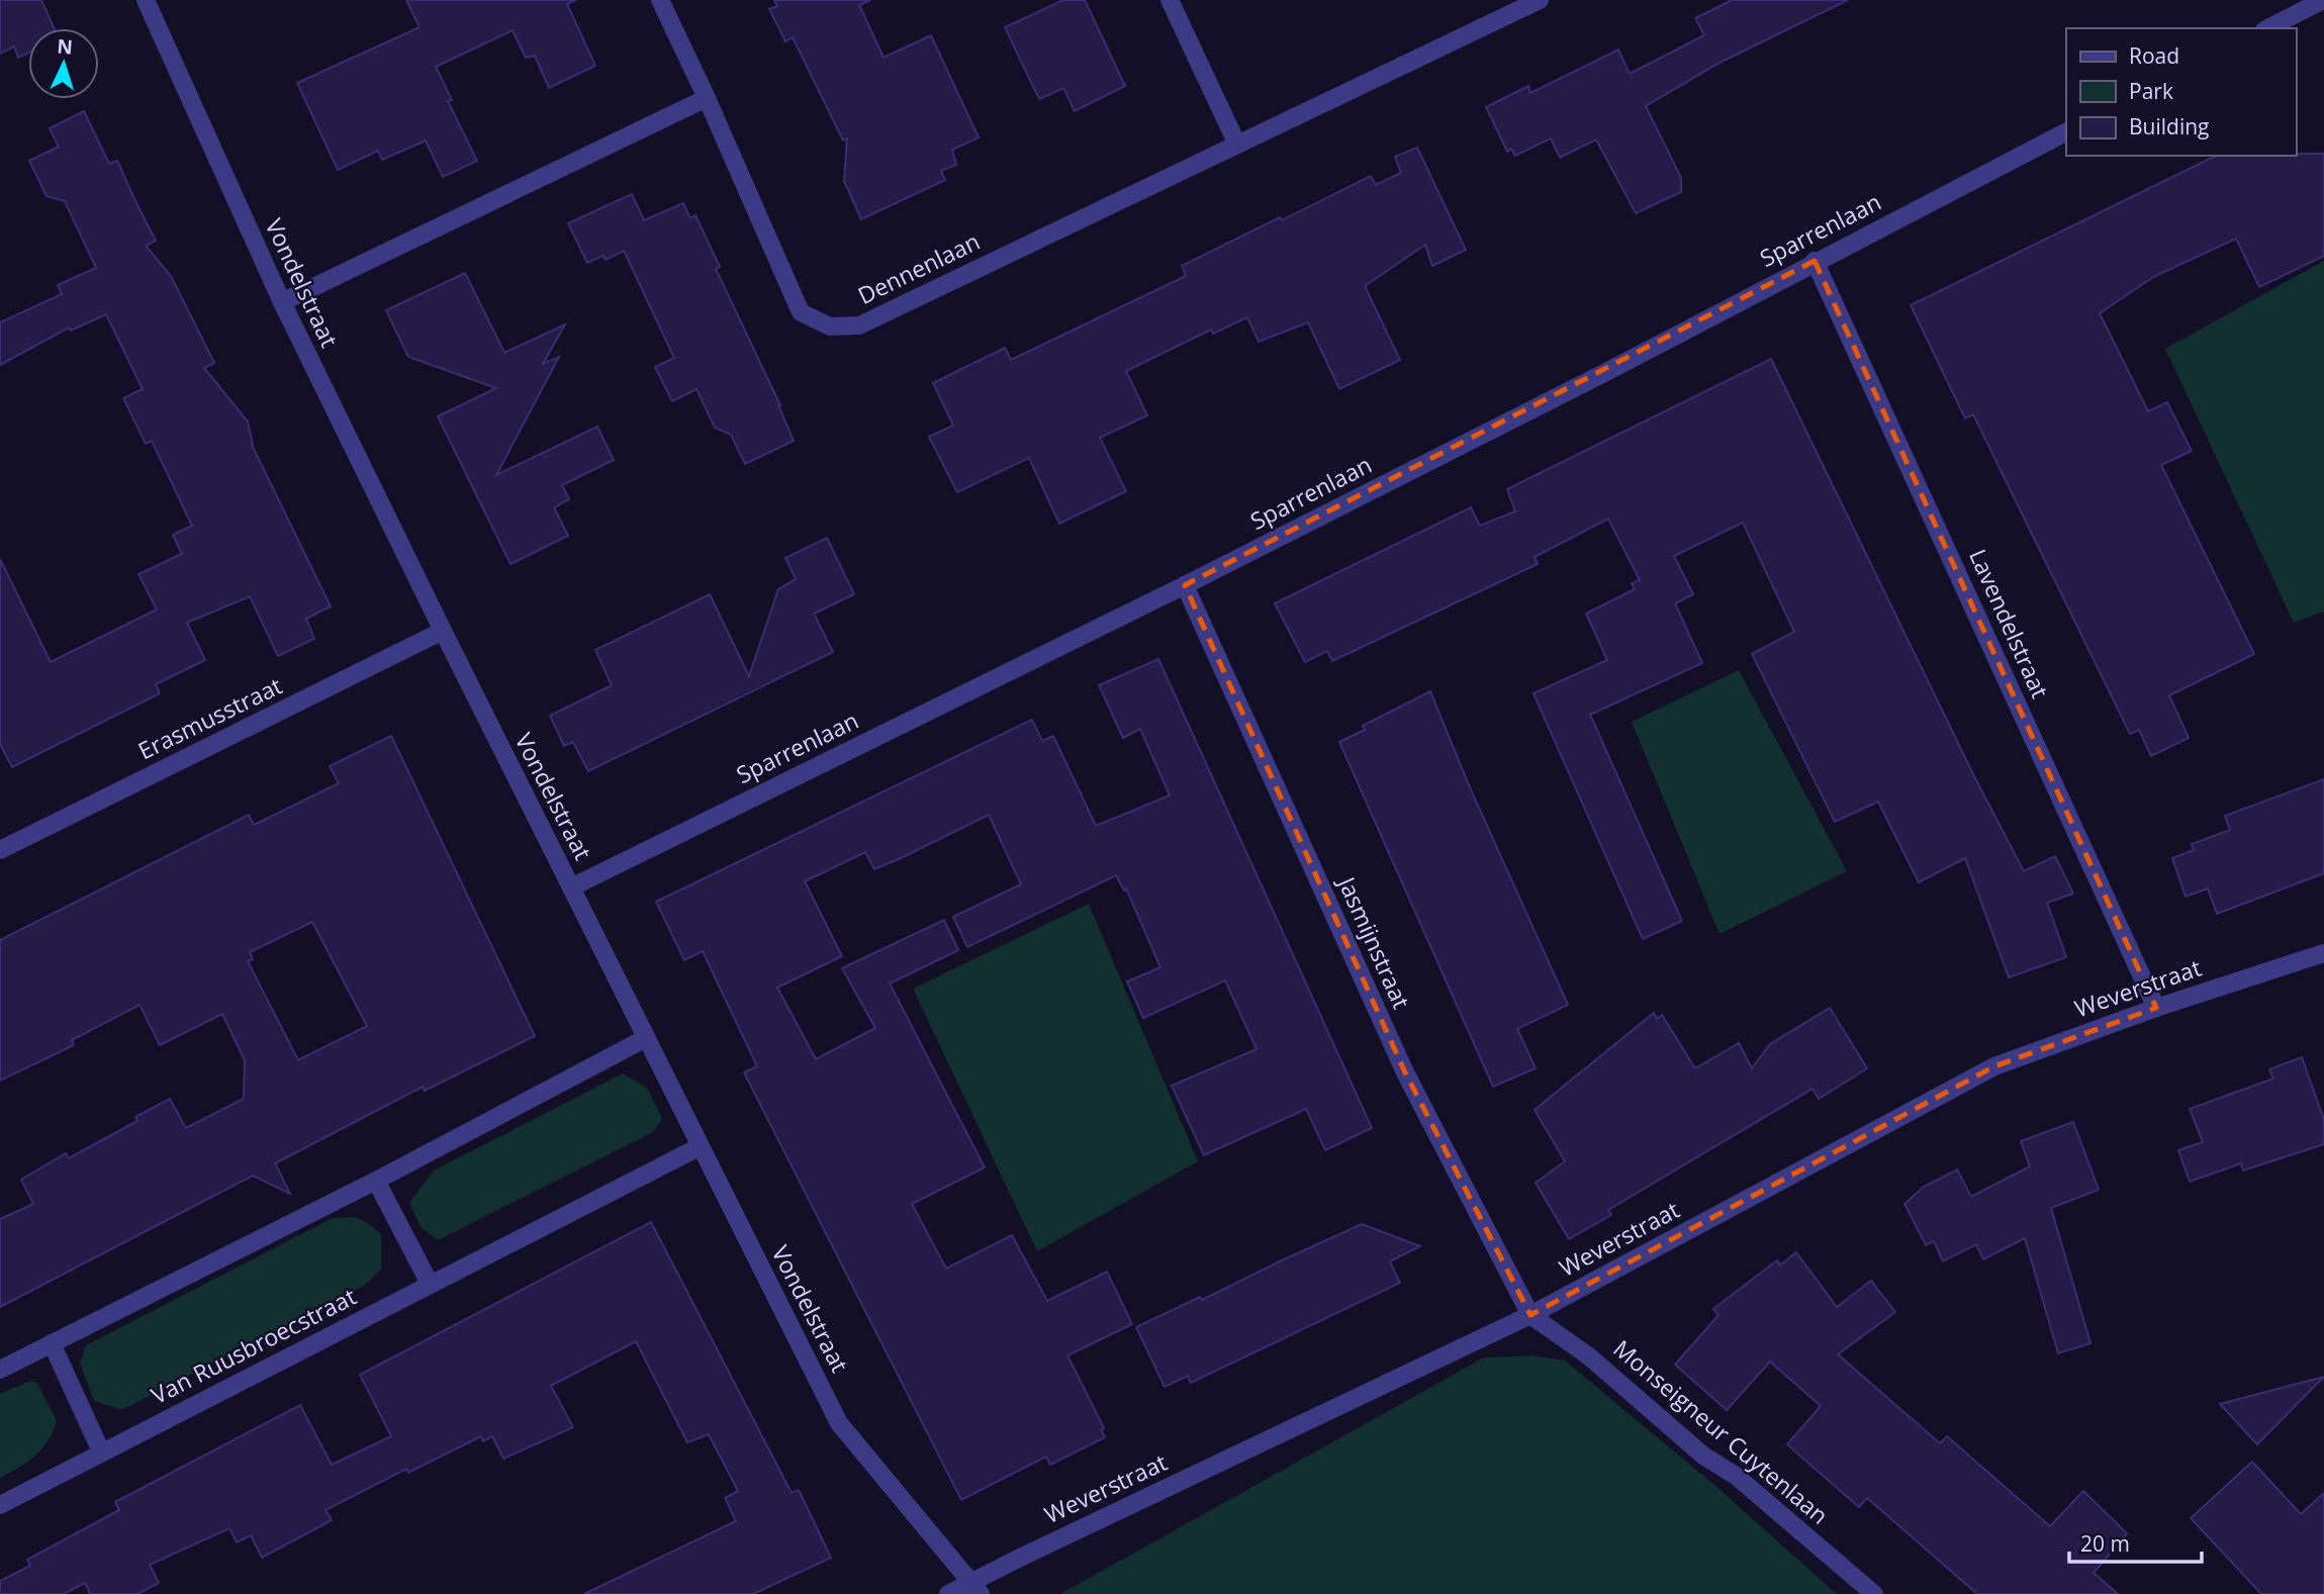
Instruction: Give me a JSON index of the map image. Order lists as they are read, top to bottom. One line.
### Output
{"streets":{"street":["Sparrenlaan","Dennenlaan","Vondelstraat","Lavendelstraat","Erasmusstraat","Jasmijnstraat","Weverstraat","Van Ruusbroecstraat","Monseigneur Cuytenlaan"]},"crossings":[["Sparrenlaan","Vondelstraat"],["Sparrenlaan","Lavendelstraat"],["Sparrenlaan","Jasmijnstraat"],["Vondelstraat","Erasmusstraat"],["Vondelstraat","Weverstraat"],["Vondelstraat","Van Ruusbroecstraat"],["Lavendelstraat","Weverstraat"],["Jasmijnstraat","Weverstraat"],["Jasmijnstraat","Monseigneur Cuytenlaan"],["Weverstraat","Monseigneur Cuytenlaan"]],"legend":["Road","Park","Building"],"scale_bar":"20 m","north":"top"}
